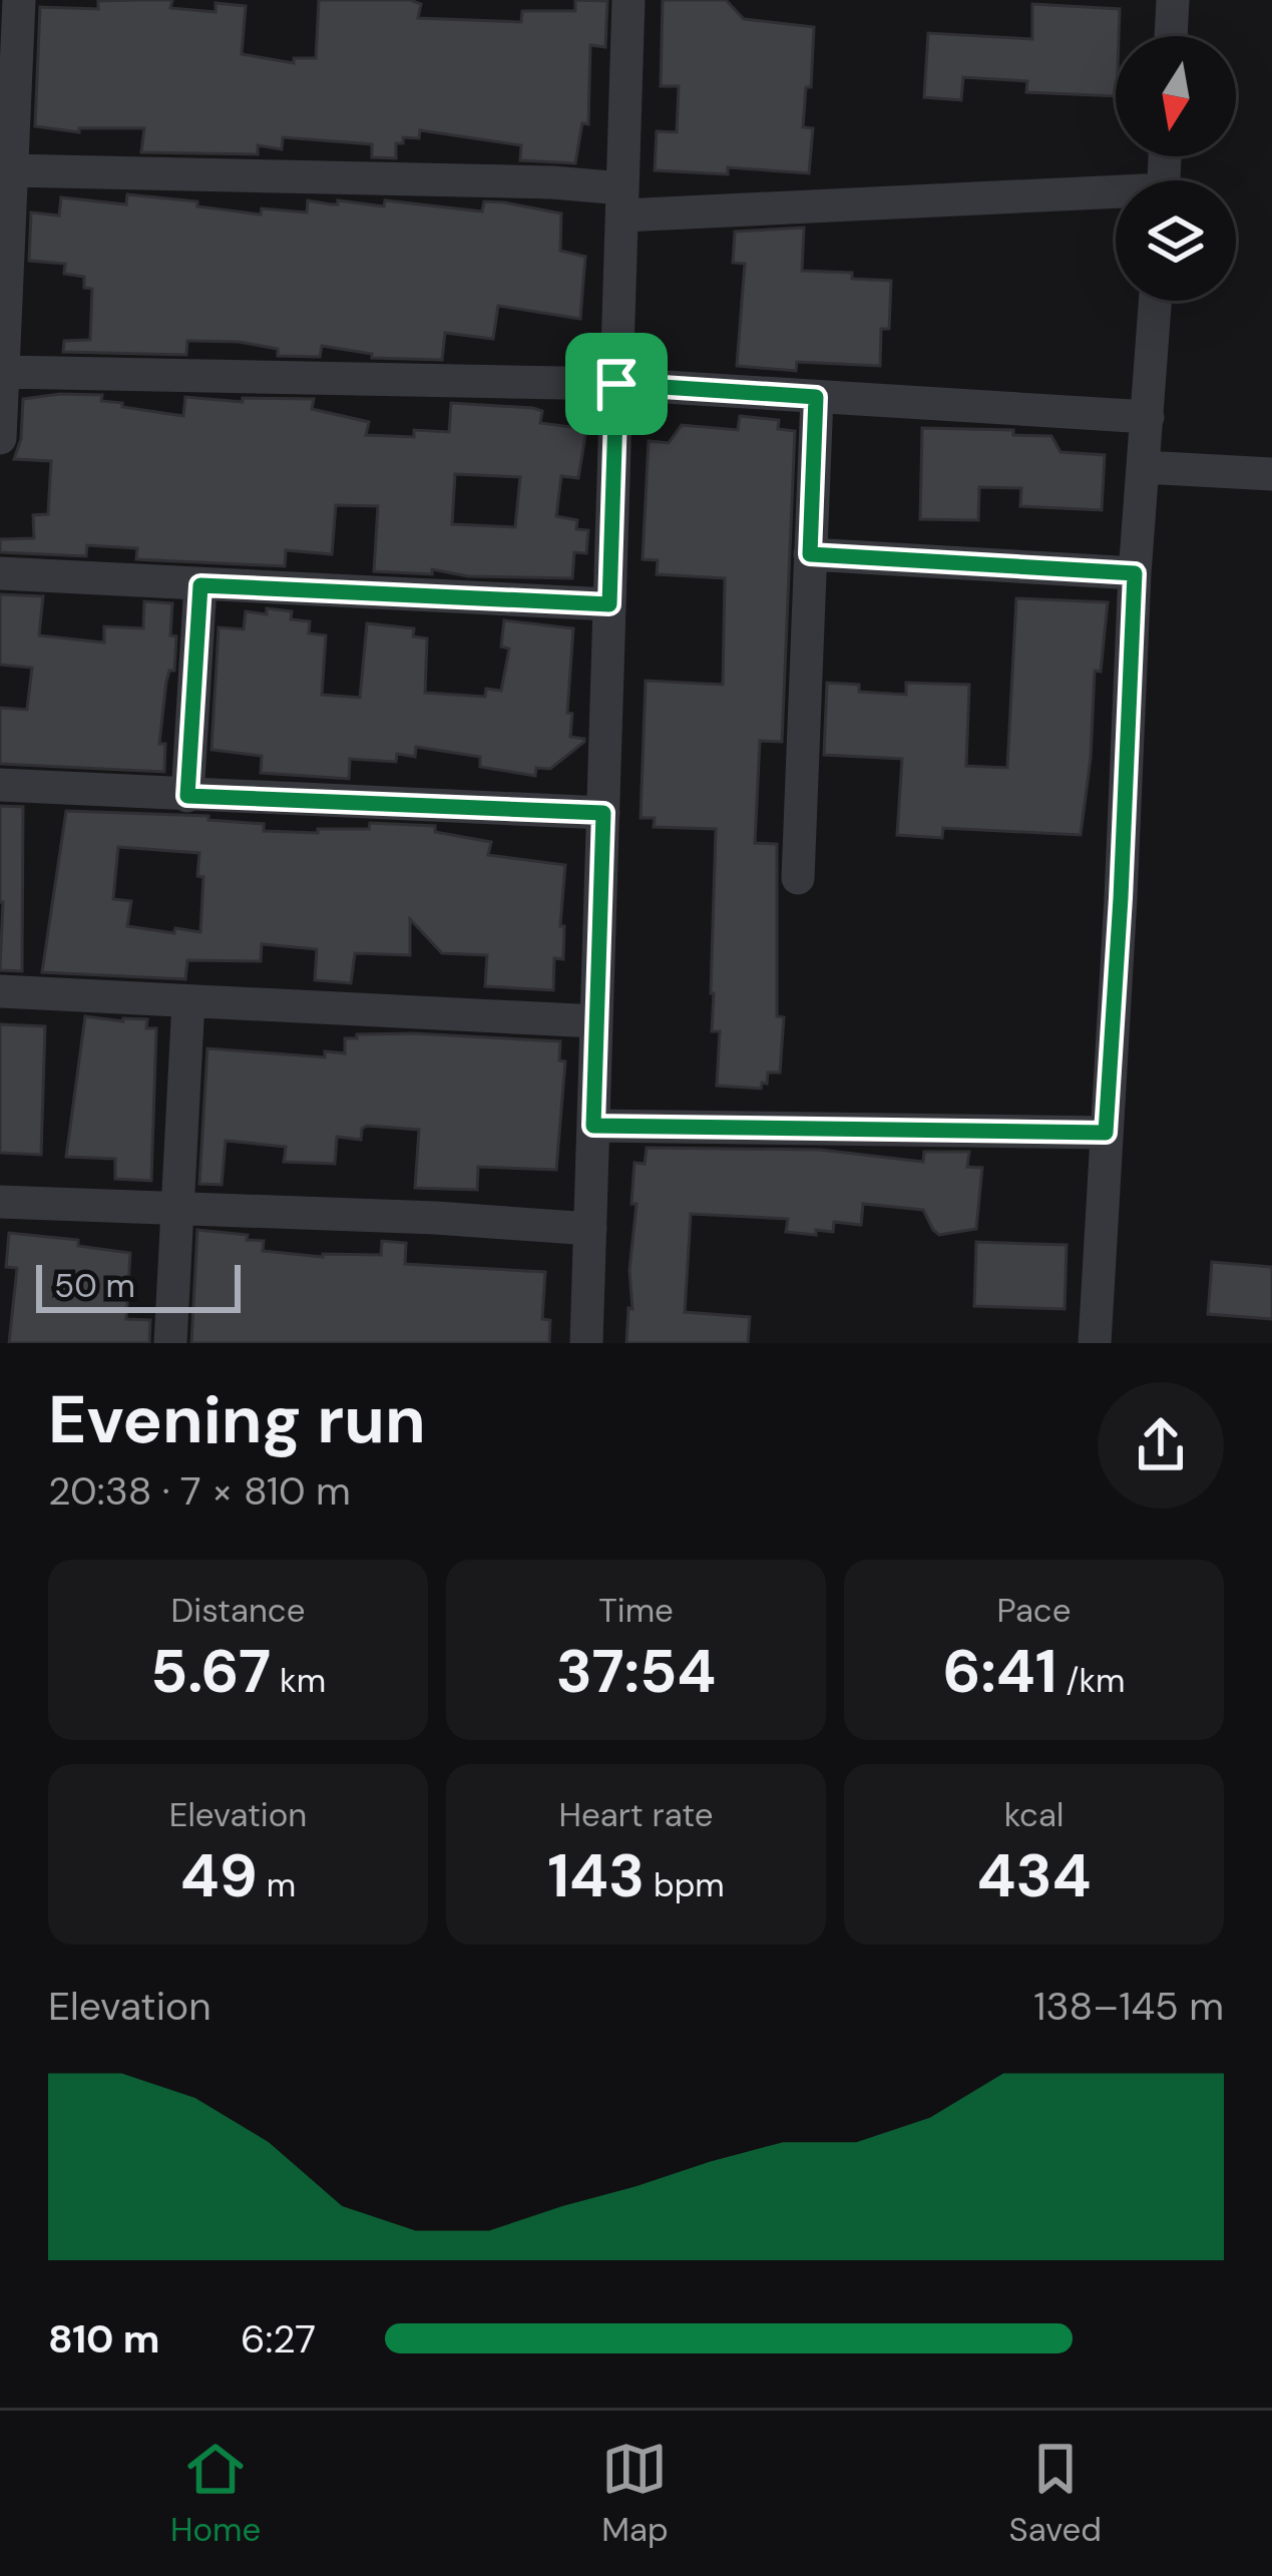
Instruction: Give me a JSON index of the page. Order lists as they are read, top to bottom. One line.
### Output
{"scale_bar":"50 m","north":"bottom","page":{"scale":"50 m","heading":["Evening run","20:38 · 7 × 810 m"],"stats":[["Distance","5.67 km"],["Time","37:54"],["Pace","6:41 /km"],["Elevation","49 m"],["Heart rate","143 bpm"],["kcal","434"]],"chart":["Elevation","138–145 m"],"list":[{"name":"810 m","note":"6:27"}],"tabs":["Home","Map","Saved"]}}
